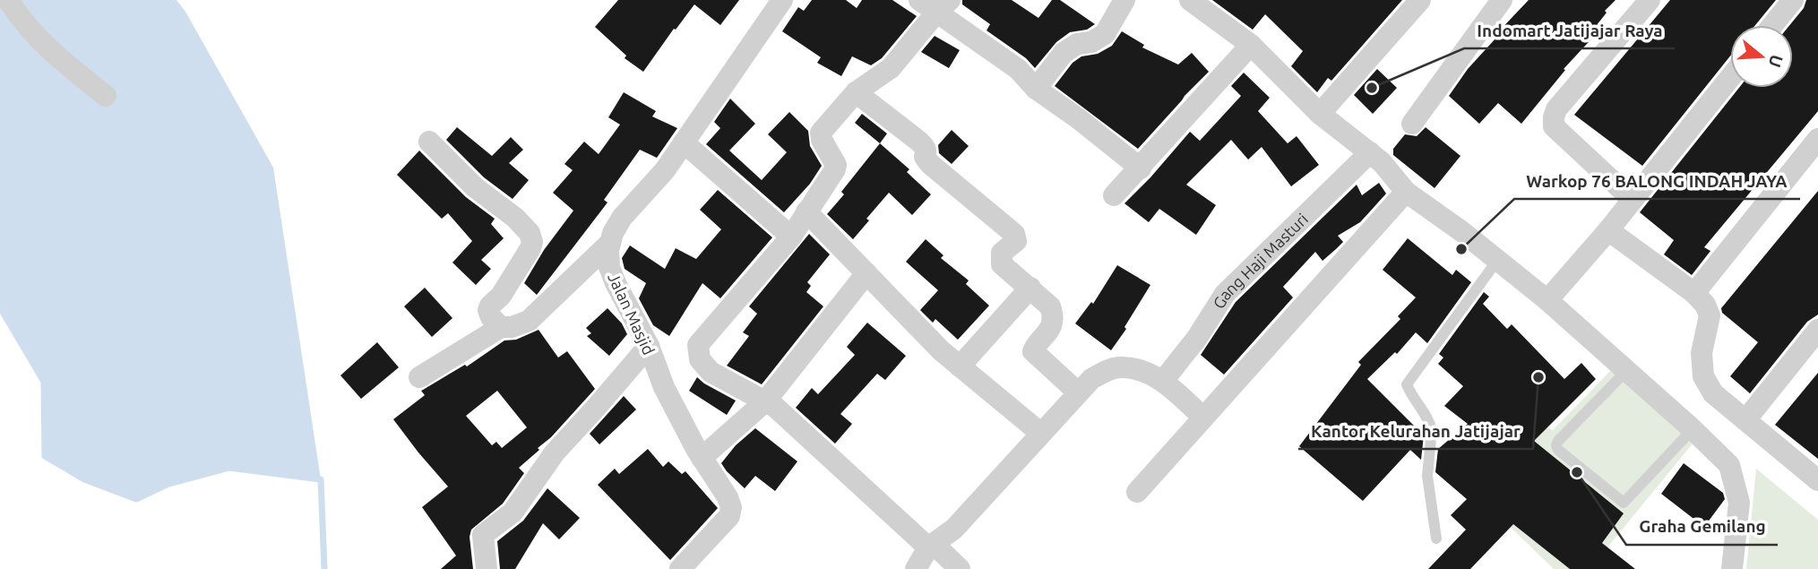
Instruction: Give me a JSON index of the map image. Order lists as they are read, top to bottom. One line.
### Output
{"streets":{"street":["Gang Haji Masturi","Jalan Masjid"]},"places":["Indomart Jatijajar Raya","Warkop 76 BALONG INDAH JAYA","Kantor Kelurahan Jatijajar","Graha Gemilang"],"north":"right"}
